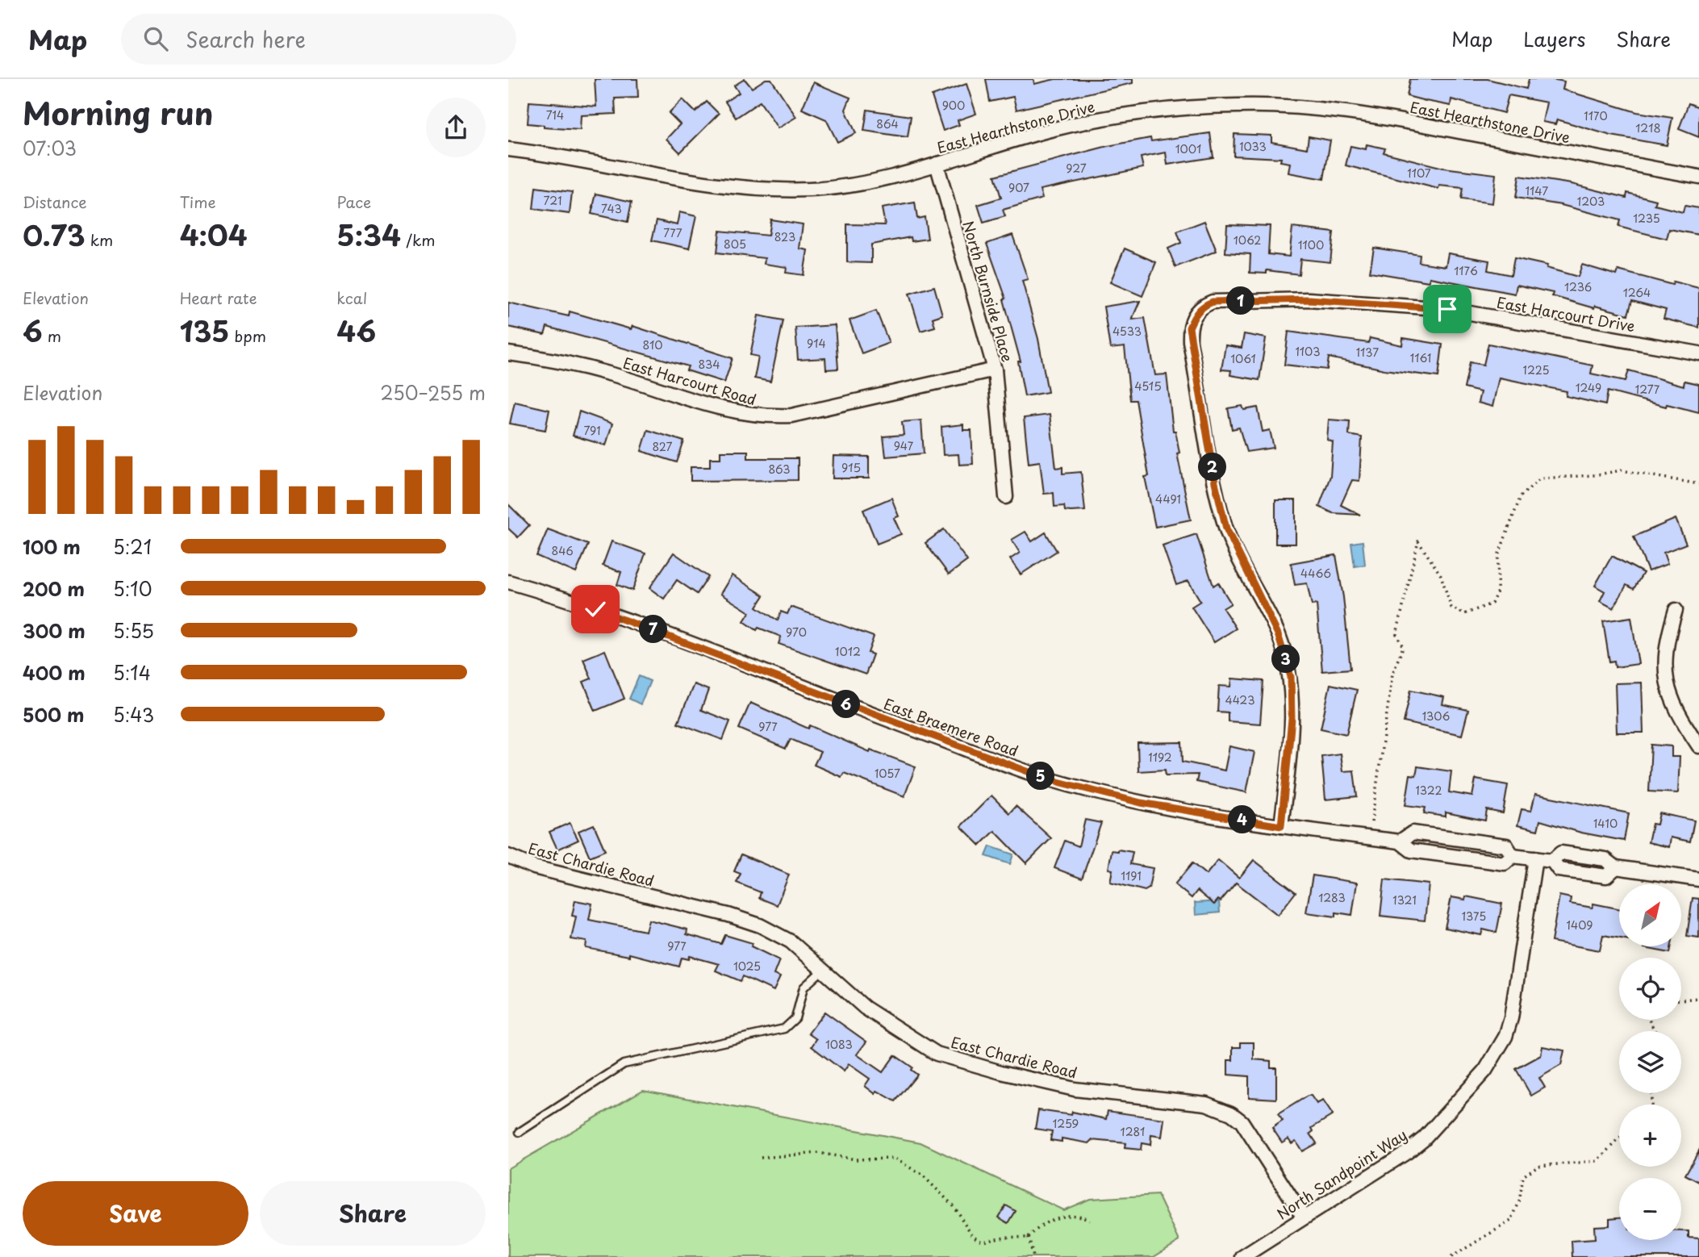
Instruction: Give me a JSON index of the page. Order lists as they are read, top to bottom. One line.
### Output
{"streets":{"street":["East Hearthstone Drive","North Burnside Place","East Harcourt Drive","East Harcourt Road","East Braemere Road","East Chardie Road","North Sandpoint Way"]},"crossings":[["East Hearthstone Drive","North Burnside Place"],["North Burnside Place","East Harcourt Road"],["East Harcourt Drive","East Braemere Road"],["East Braemere Road","North Sandpoint Way"],["East Chardie Road","North Sandpoint Way"]],"house_numbers":["900","714","1170","864","1218","1033","1001","927","1107","907","1147","721","1203","743","1235","777","823","1062","805","1100","1176","1236","1264","4533","914","810","1103","1137","1161","1061","834","1225","4515","1249","1277","791","947","827","915","863","4491","846","4466","970","1012","4423","1306","977","1192","1057","1322","1410","1191","1283","1321","1375","1409","977","1025","1083","1259","1281"],"north":"top right","page":{"header":"Map","search":"Search here","nav":["Map","Layers","Share"],"heading":["Morning run","07:03"],"stats":[["Distance","0.73 km"],["Time","4:04"],["Pace","5:34 /km"],["Elevation","6 m"],["Heart rate","135 bpm"],["kcal","46"]],"pins":["1","2","7","3","6","5","4"],"chart":["Elevation","250–255 m"],"list":[{"name":"100 m","note":"5:21"},{"name":"200 m","note":"5:10"},{"name":"300 m","note":"5:55"},{"name":"400 m","note":"5:14"},{"name":"500 m","note":"5:43"}],"map_buttons":["+","−"],"buttons":["Save","Share"]}}
